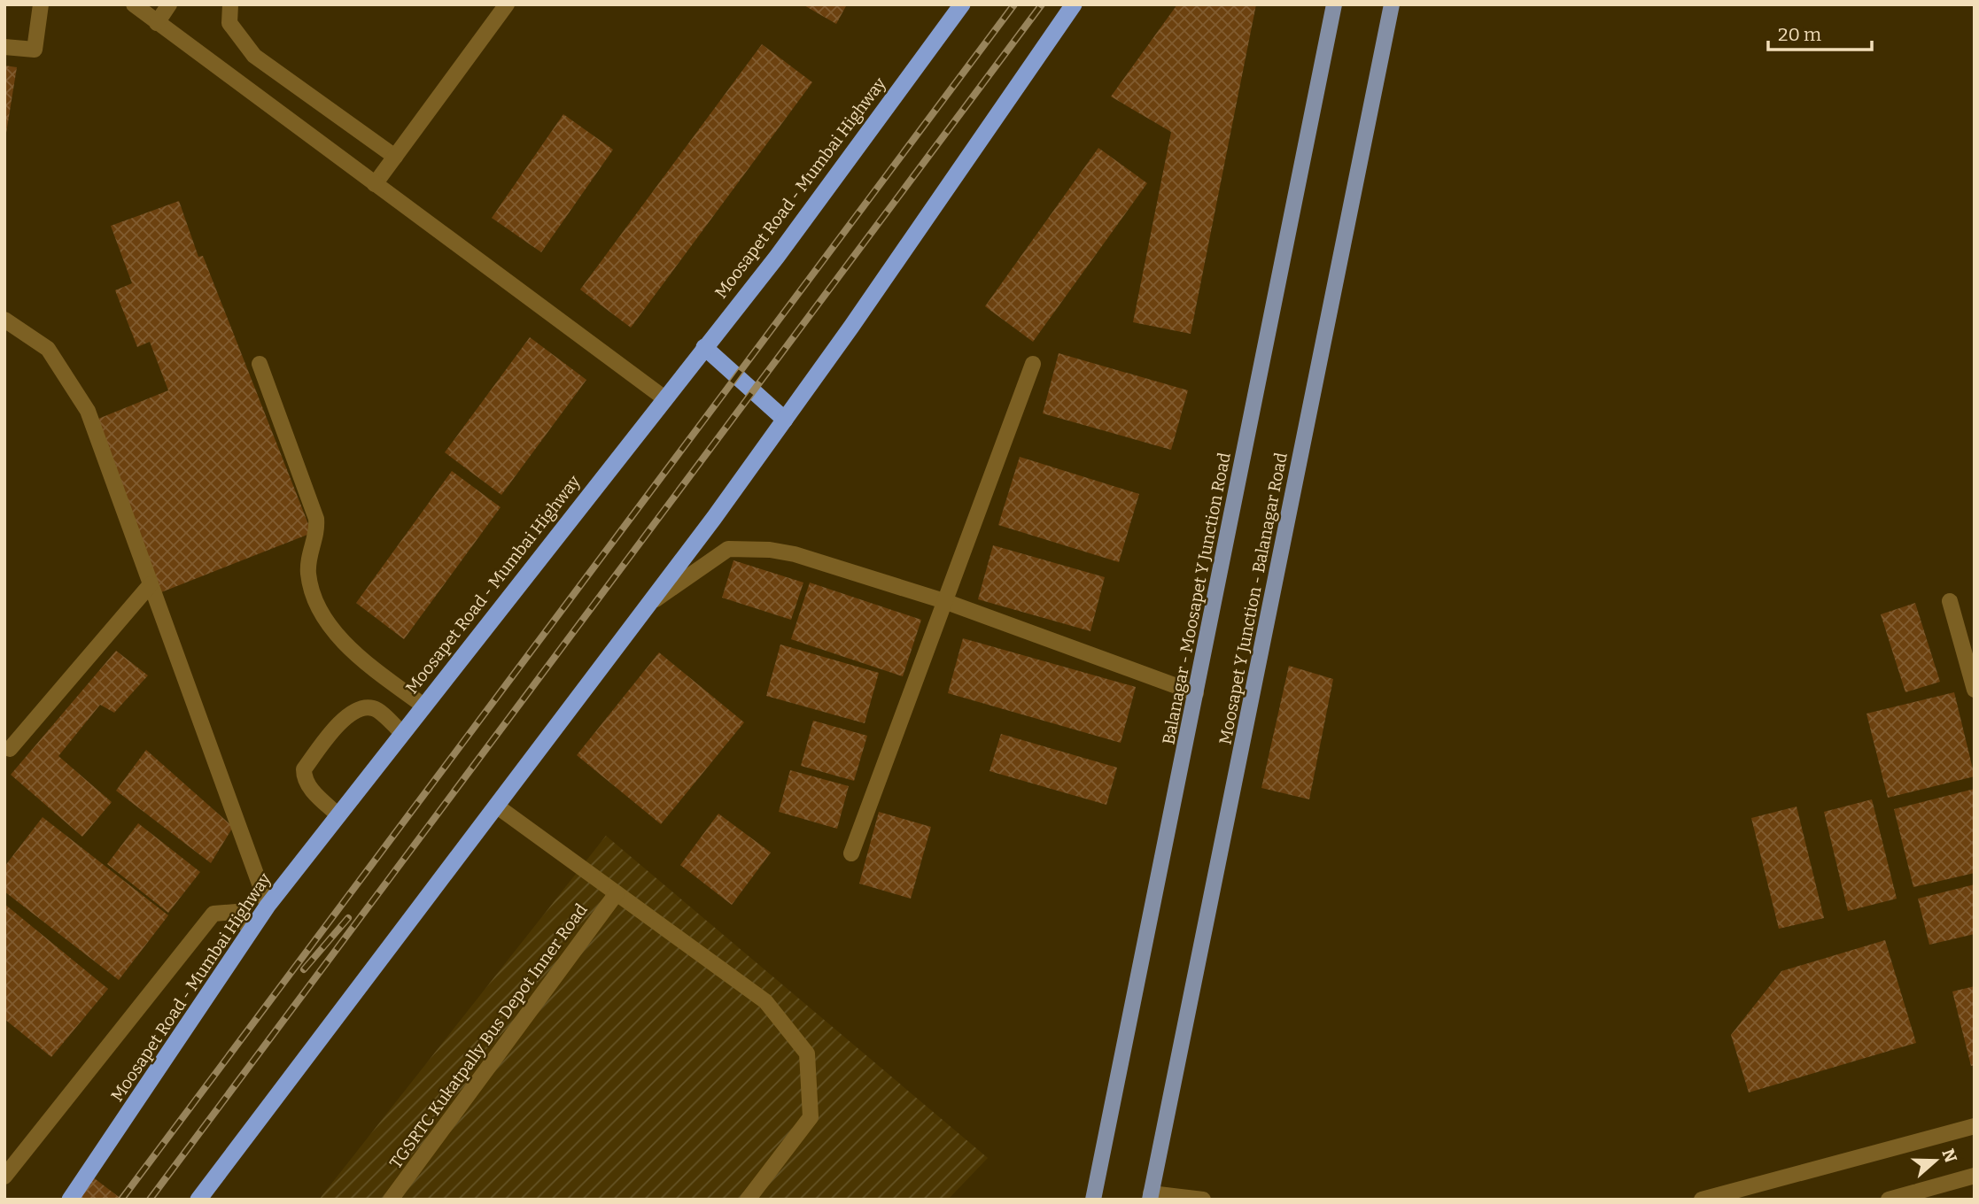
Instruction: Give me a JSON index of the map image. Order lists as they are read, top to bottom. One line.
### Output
{"streets":{"highway":["Moosapet Road - Mumbai Highway"],"main road":["Balanagar - Moosapet Y Junction Road","Moosapet Y Junction - Balanagar Road"],"street":["TGSRTC Kukatpally Bus Depot Inner Road"]},"scale_bar":"20 m","north":"right"}
